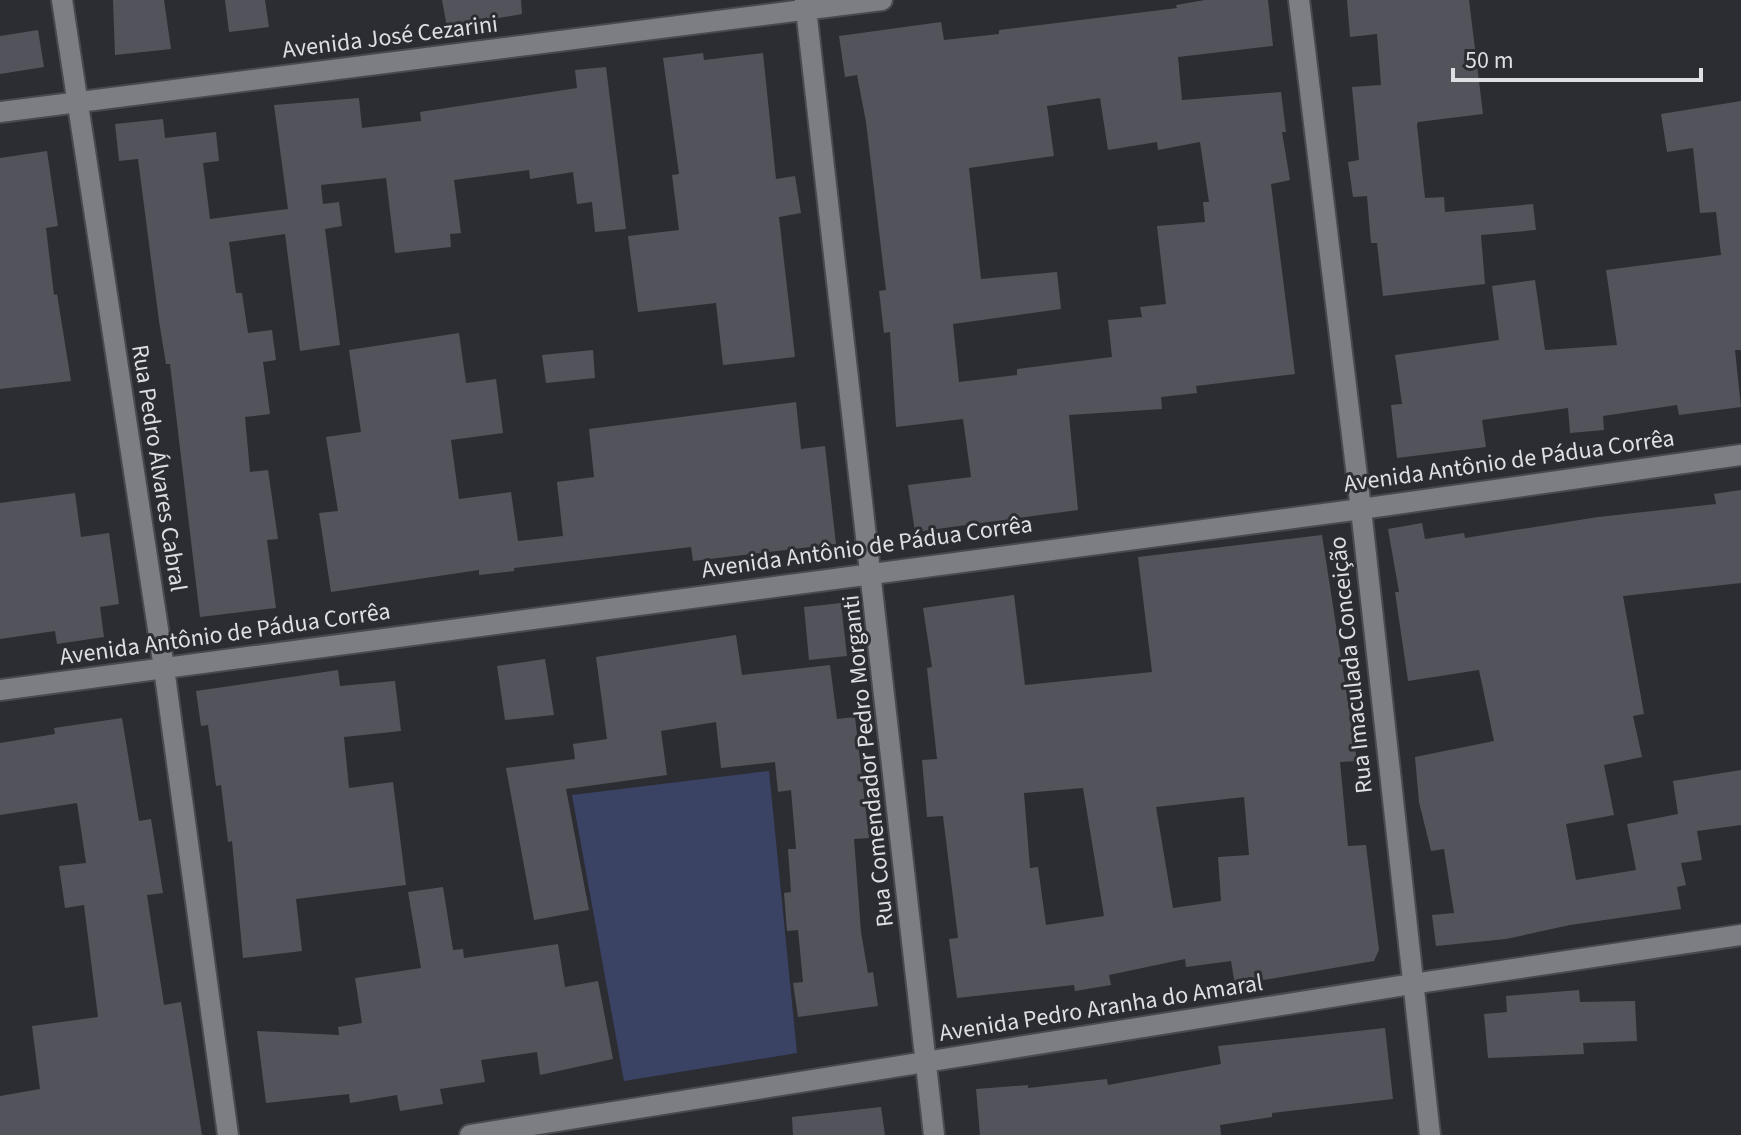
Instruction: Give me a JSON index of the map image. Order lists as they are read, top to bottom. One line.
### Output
{"streets":{"street":["Avenida José Cezarini","Avenida Antônio de Pádua Corrêa","Rua Pedro Álvares Cabral","Rua Imaculada Conceição","Rua Comendador Pedro Morganti","Avenida Pedro Aranha do Amaral"]},"crossings":[["Avenida José Cezarini","Rua Pedro Álvares Cabral"],["Avenida José Cezarini","Rua Comendador Pedro Morganti"],["Avenida Antônio de Pádua Corrêa","Rua Pedro Álvares Cabral"],["Avenida Antônio de Pádua Corrêa","Rua Imaculada Conceição"],["Avenida Antônio de Pádua Corrêa","Rua Comendador Pedro Morganti"],["Rua Imaculada Conceição","Avenida Pedro Aranha do Amaral"],["Rua Comendador Pedro Morganti","Avenida Pedro Aranha do Amaral"]],"scale_bar":"50 m"}
